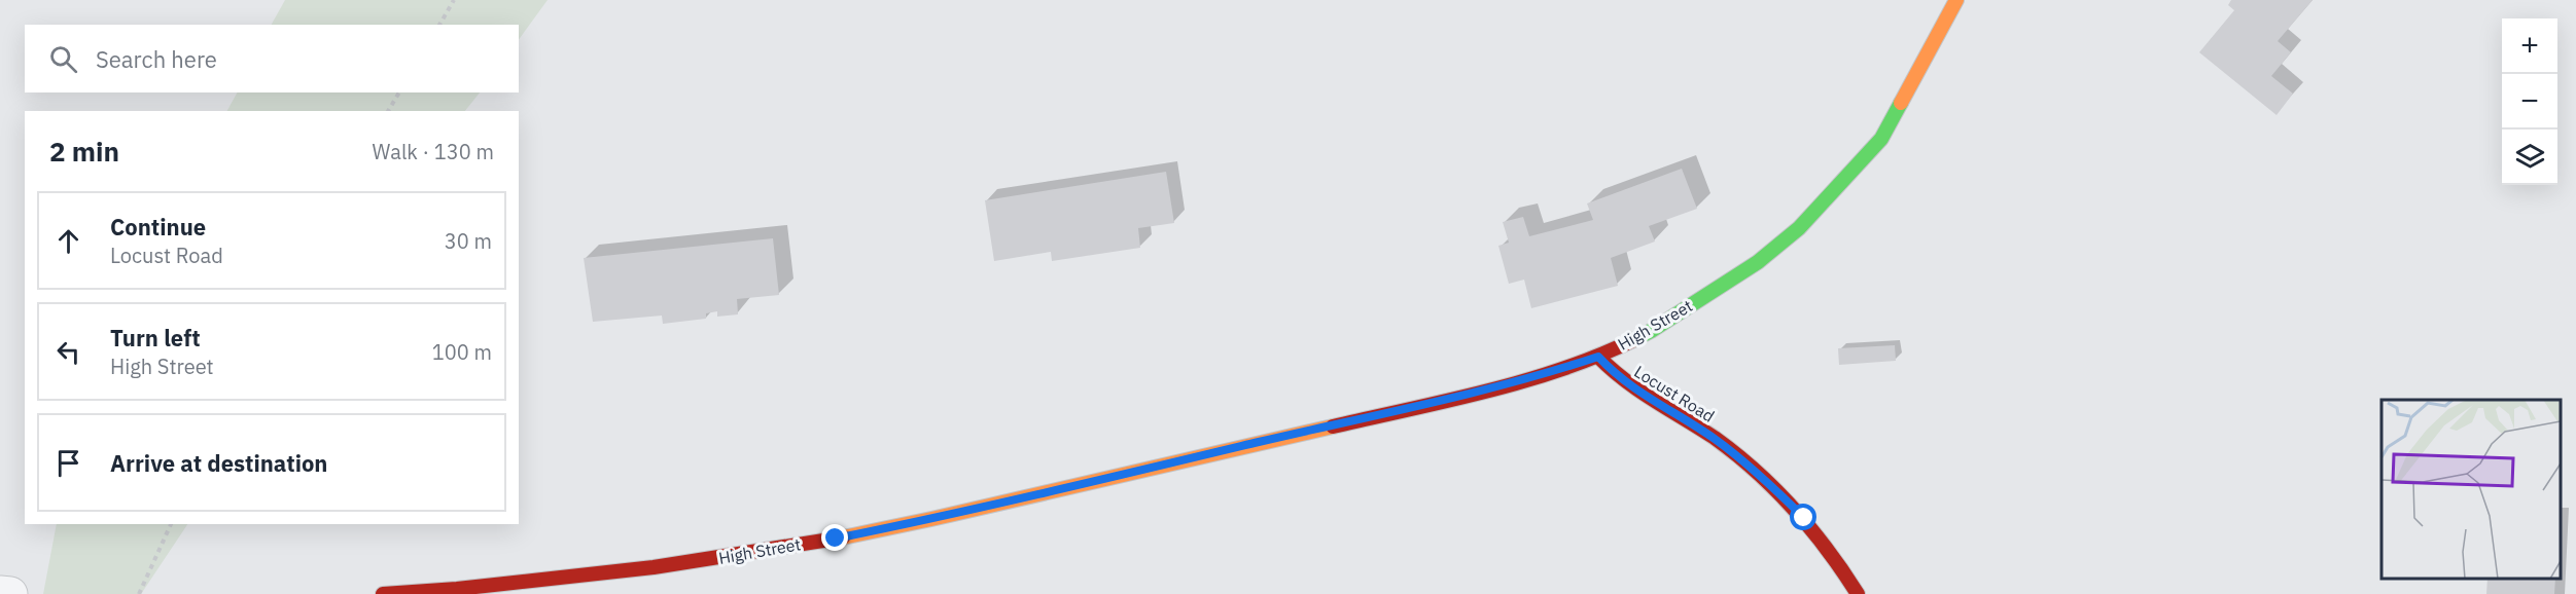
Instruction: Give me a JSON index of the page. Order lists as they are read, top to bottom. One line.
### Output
{"streets":{"street":["High Street","Locust Road"]},"crossings":[["High Street","Locust Road"]],"page":{"map_buttons":["+","−"],"search":"Search here","heading":["2 min","Walk · 130 m"],"list":[["Continue","Locust Road","30 m"],["Turn left","High Street","100 m"],"Arrive at destination"]}}
